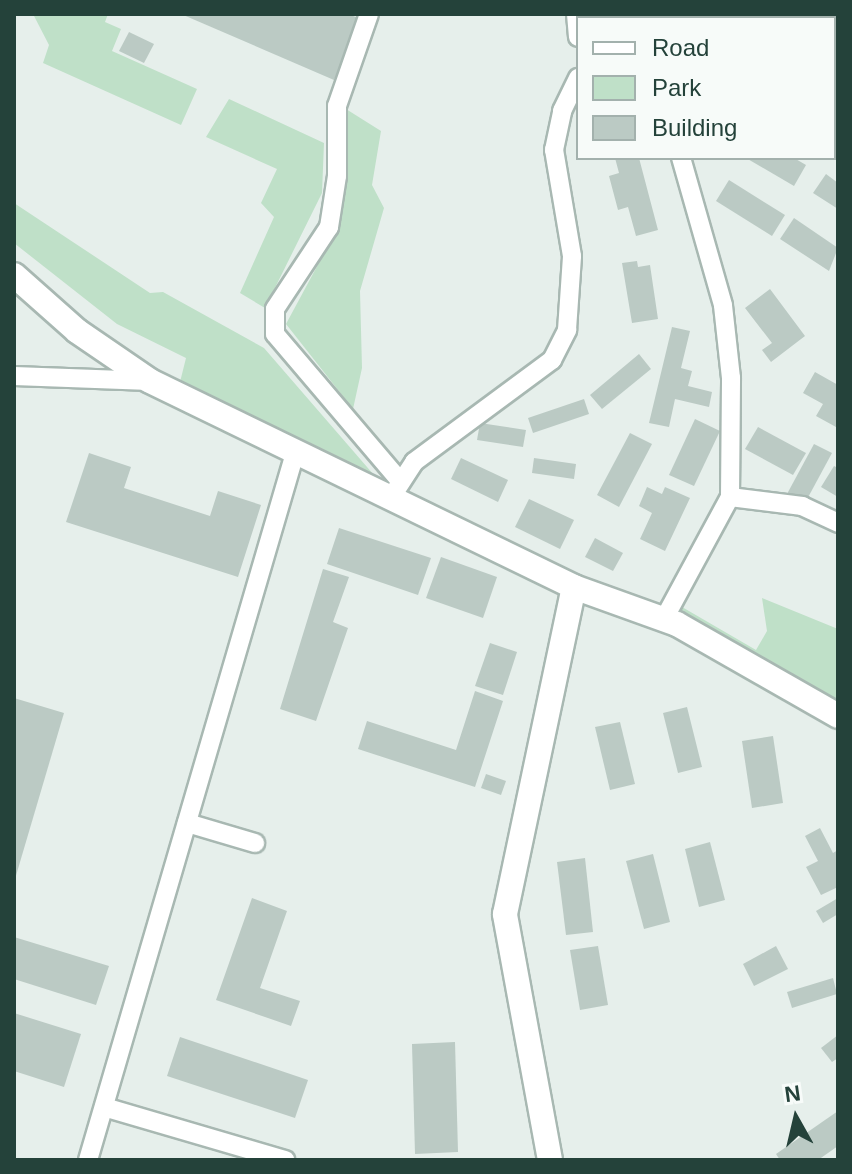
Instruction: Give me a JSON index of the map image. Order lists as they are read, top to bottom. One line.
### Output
{"legend":["Road","Park","Building"],"north":"top"}
